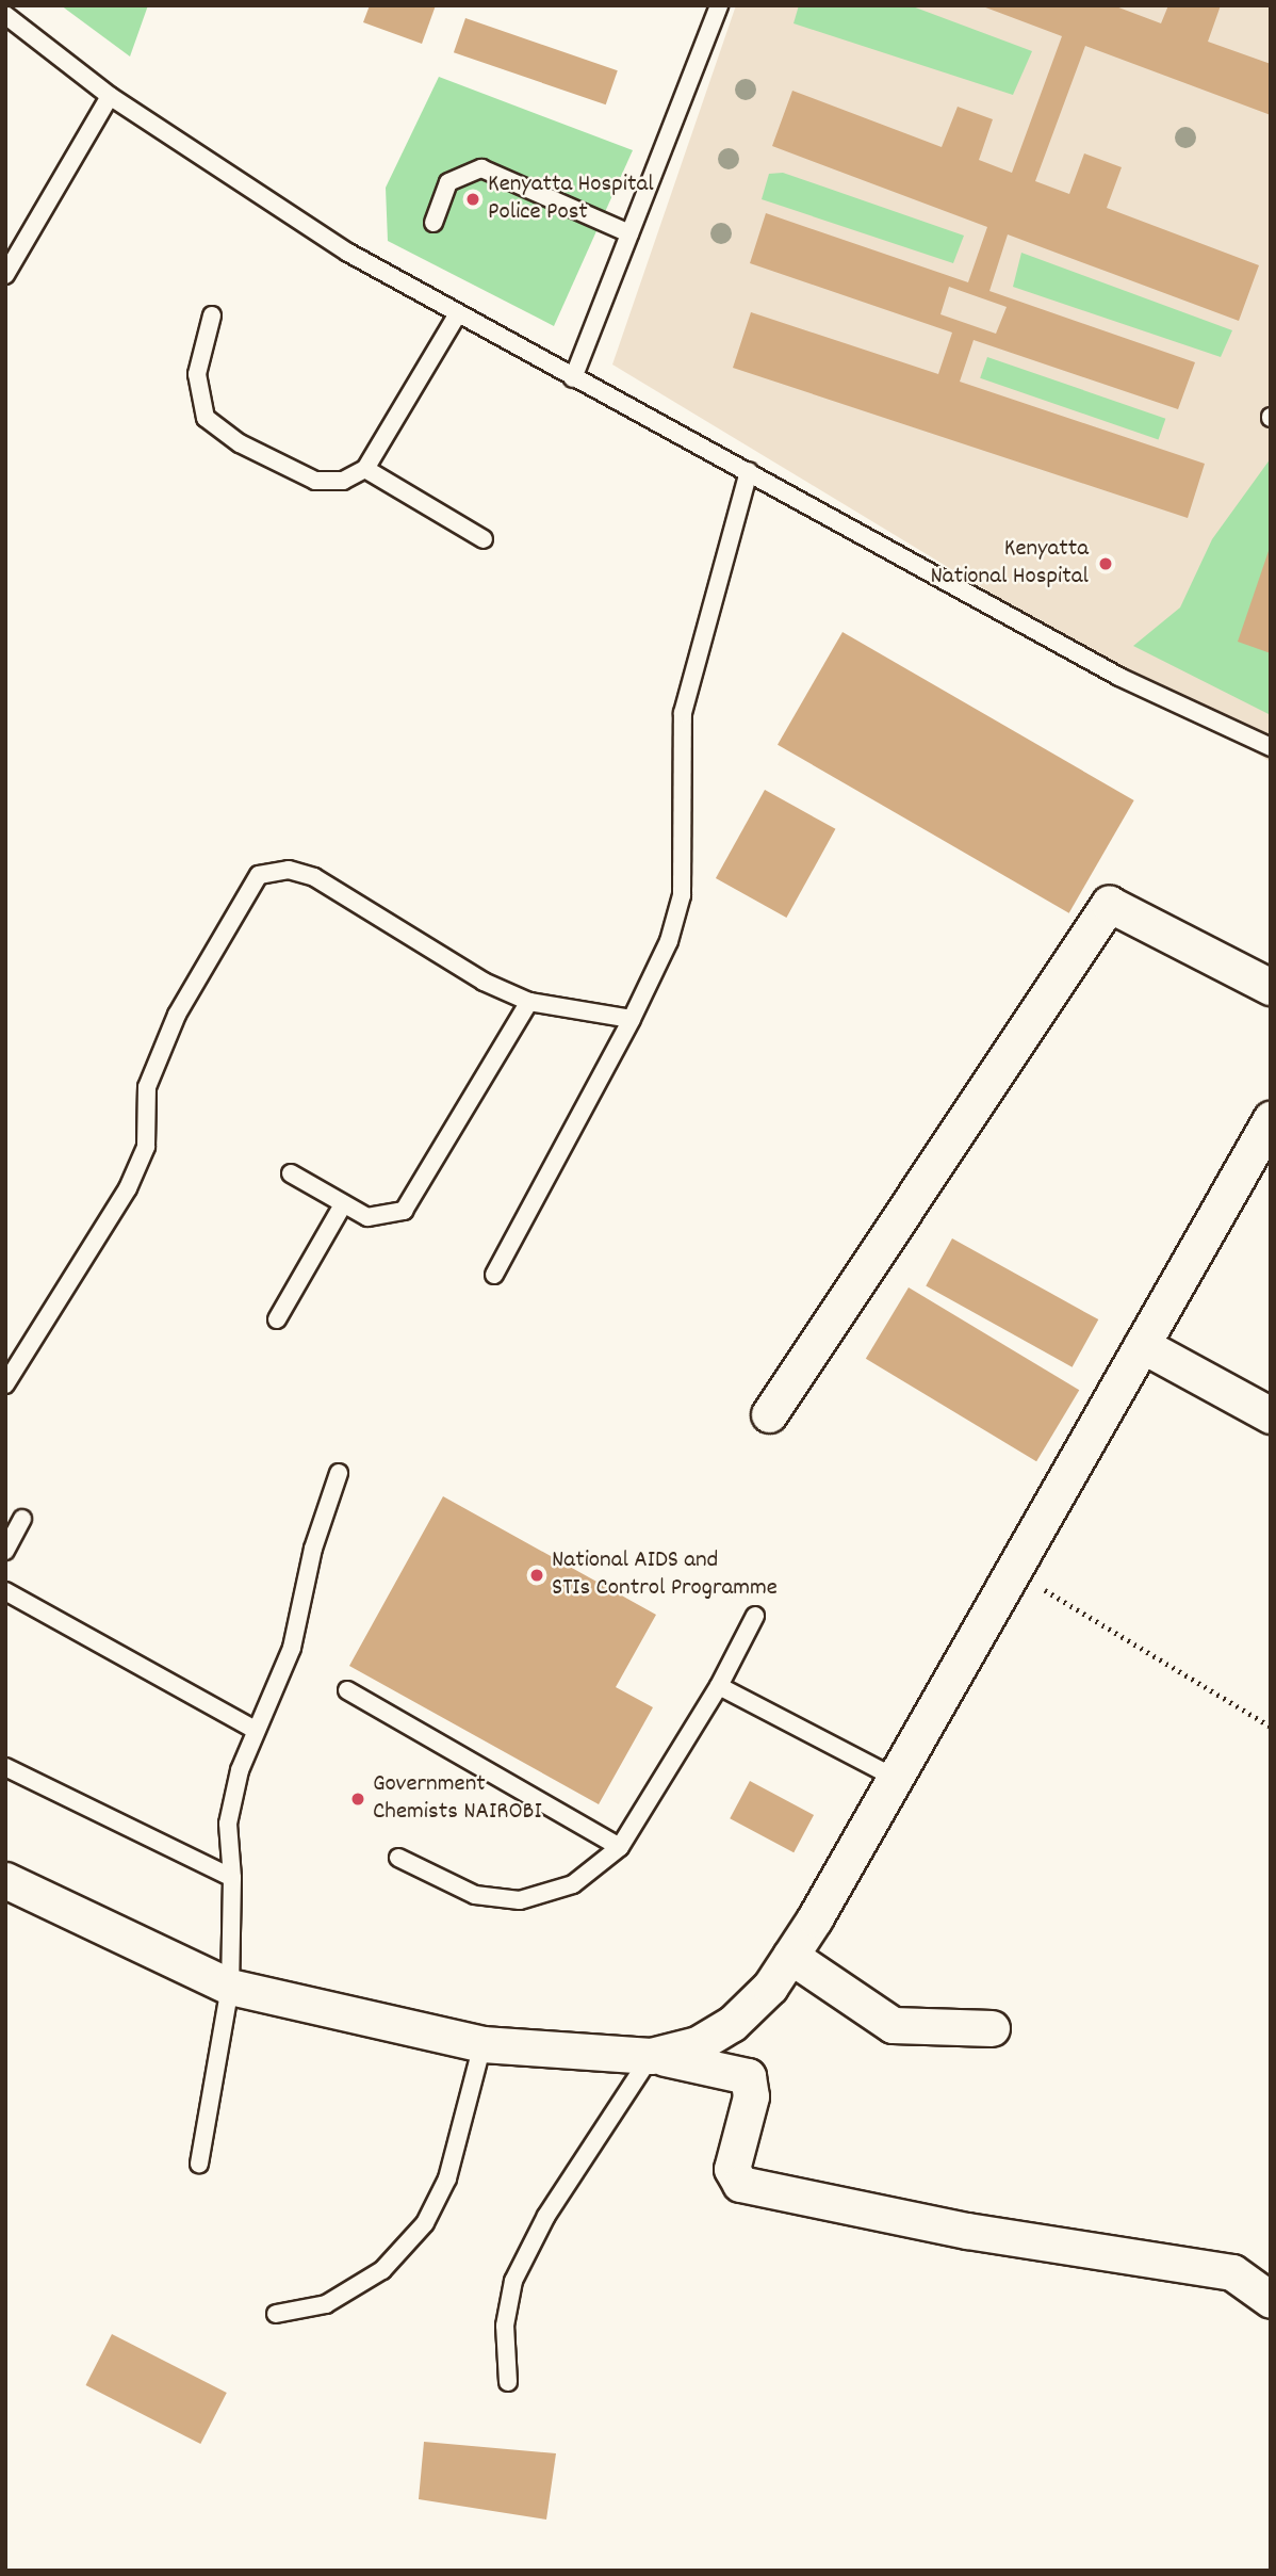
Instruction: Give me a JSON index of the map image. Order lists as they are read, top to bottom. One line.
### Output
{"places":["Kenyatta Hospital Police Post","Kenyatta National Hospital","National AIDS and STIs Control Programme","Government Chemists NAIROBI"]}
